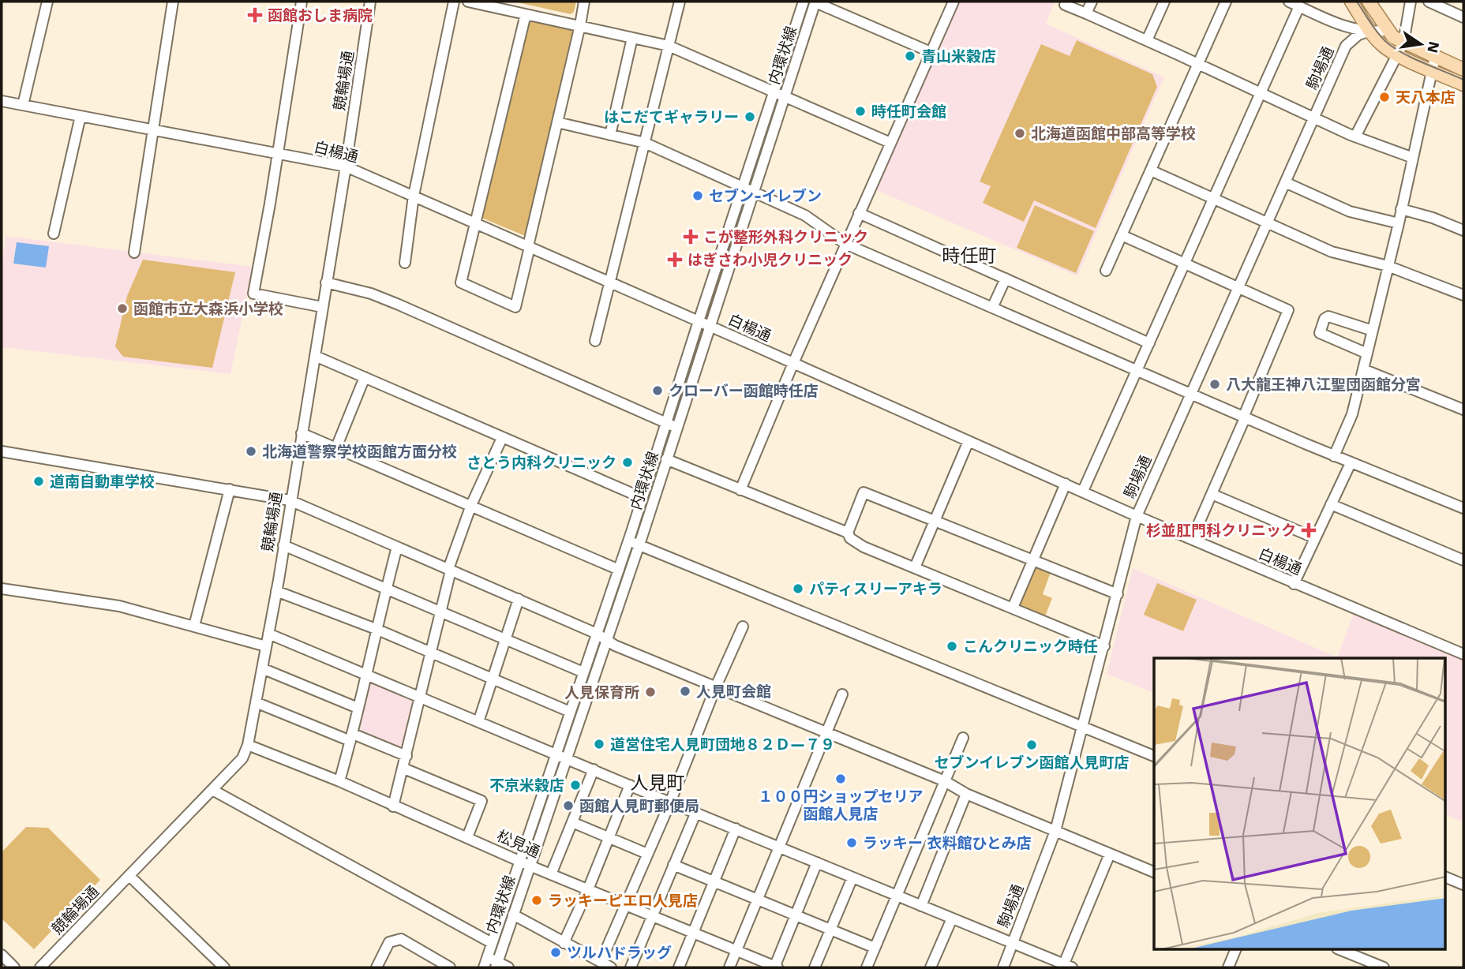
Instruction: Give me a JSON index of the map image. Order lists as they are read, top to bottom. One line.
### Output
{"streets":{"street":["内環状線","駒場通","競輪場通","白楊通","松見通"]},"crossings":[["内環状線","白楊通"],["内環状線","松見通"],["駒場通","白楊通"],["競輪場通","白楊通"],["競輪場通","松見通"]],"districts":["時任町","人見町"],"places":{"health":["函館おしま病院","こが整形外科クリニック","はぎさわ小児クリニック","杉並肛門科クリニック"],"other":["青山米穀店","天八本店","時任町会館","はこだてギャラリー","北海道函館中部高等学校","セブン-イレブン","函館市立大森浜小学校","八大龍王神八江聖団函館分宮","クローバー函館時任店","北海道警察学校函館方面分校","さとう内科クリニック","道南自動車学校","パティスリーアキラ","こんクリニック時任","人見町会館","人見保育所","道営住宅人見町団地８２Ｄ―７９","セブンイレブン函館人見町店","１００円ショップセリア 函館人見店","不京米穀店","函館人見町郵便局","ラッキー 衣料館ひとみ店","ラッキーピエロ人見店","ツルハドラッグ"]},"north":"right"}
